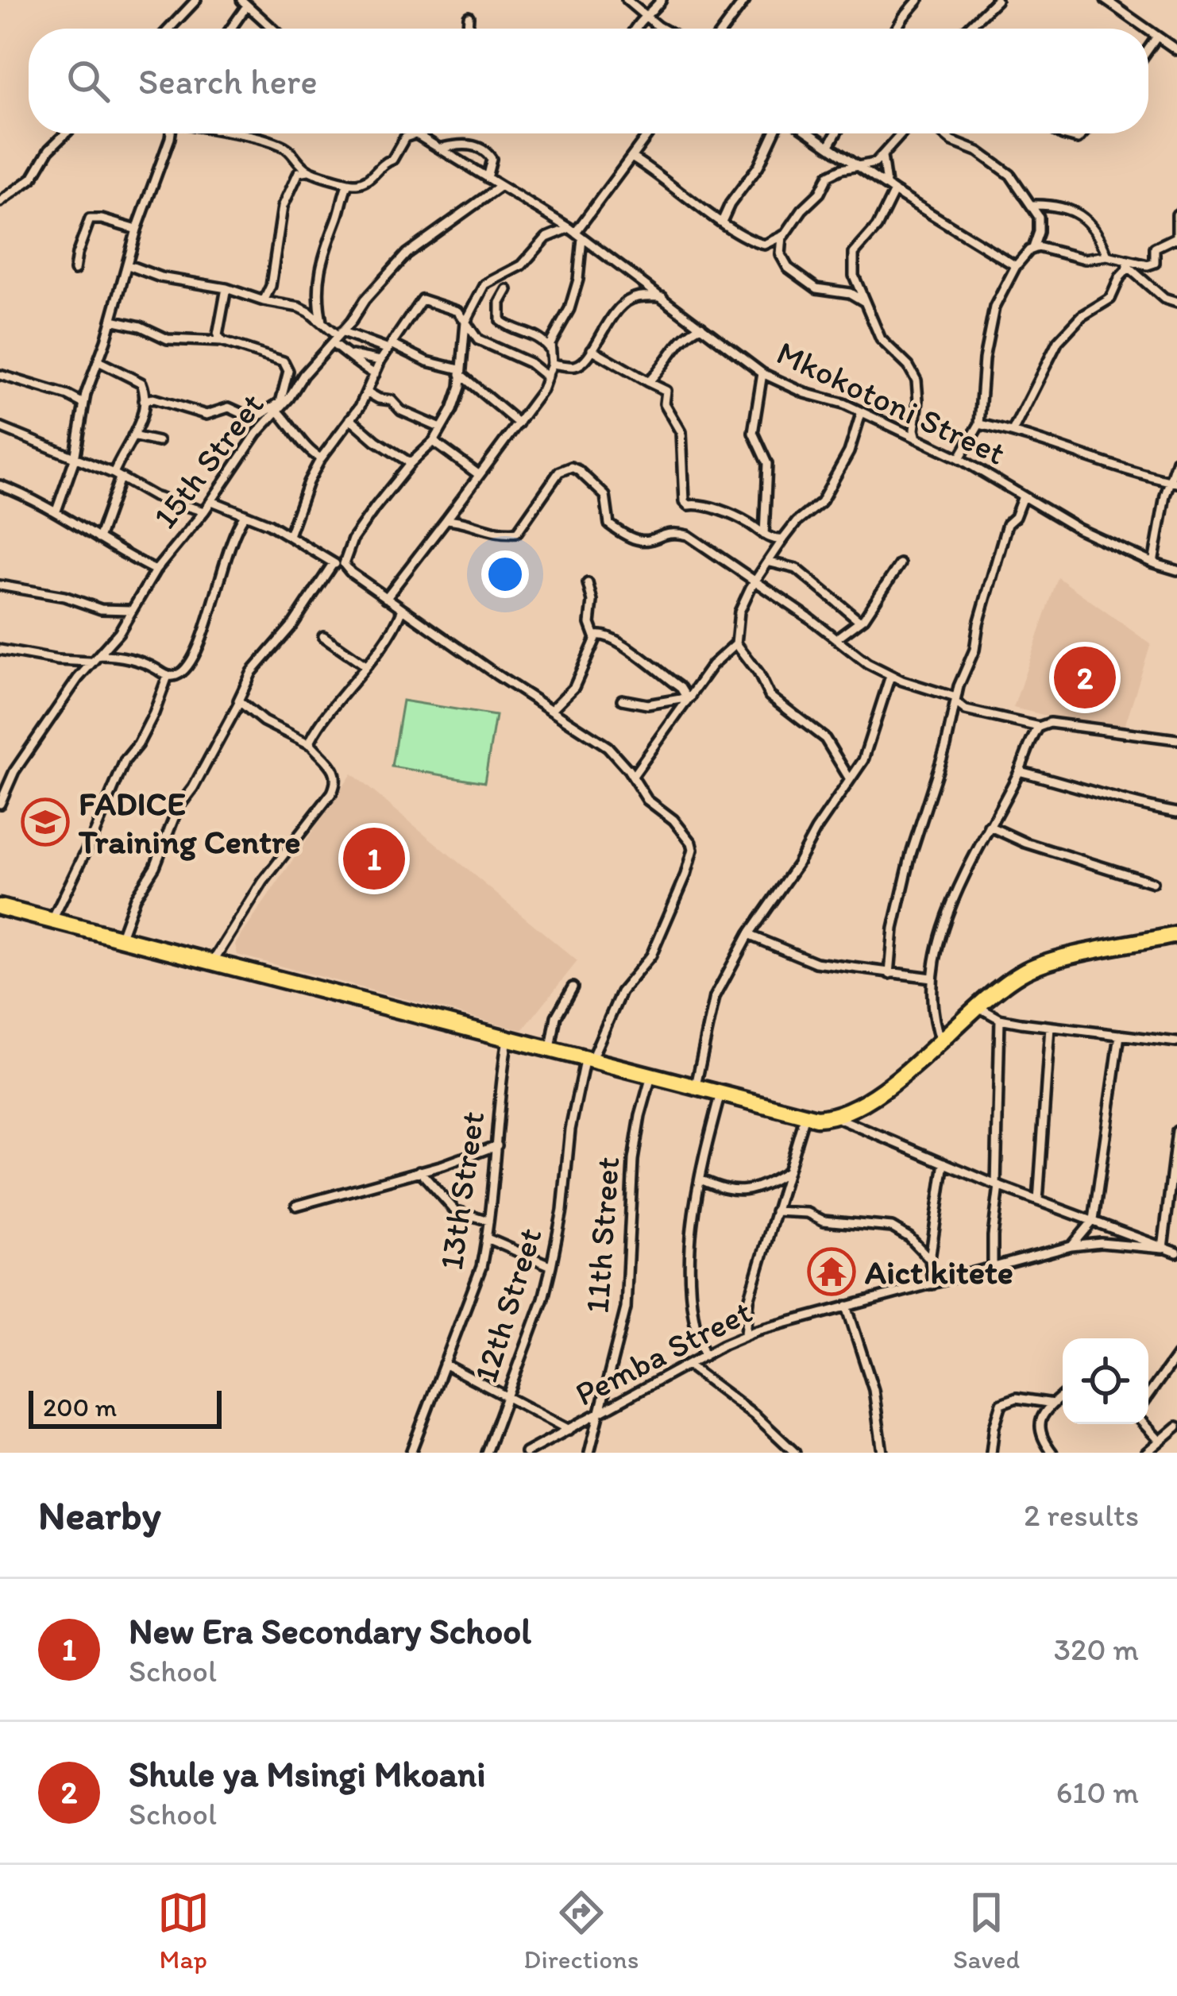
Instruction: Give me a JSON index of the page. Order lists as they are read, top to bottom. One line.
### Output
{"streets":{"street":["Mkokotoni Street","15th Street","13th Street","11th Street","12th Street","Pemba Street"]},"crossings":[["Mkokotoni Street","15th Street"],["11th Street","Pemba Street"]],"places":{"school or university":["FADICE Training Centre"],"temple":["Aict kitete"]},"scale_bar":"200 m","page":{"search":"Search here","pins":["2","1"],"scale":"200 m","heading":["Nearby","2 results"],"list":[{"mark":"1","name":"New Era Secondary School","note":"School","value":"320 m"},{"mark":"2","name":"Shule ya Msingi Mkoani","note":"School","value":"610 m"}],"nav":["Map","Directions","Saved"]}}
